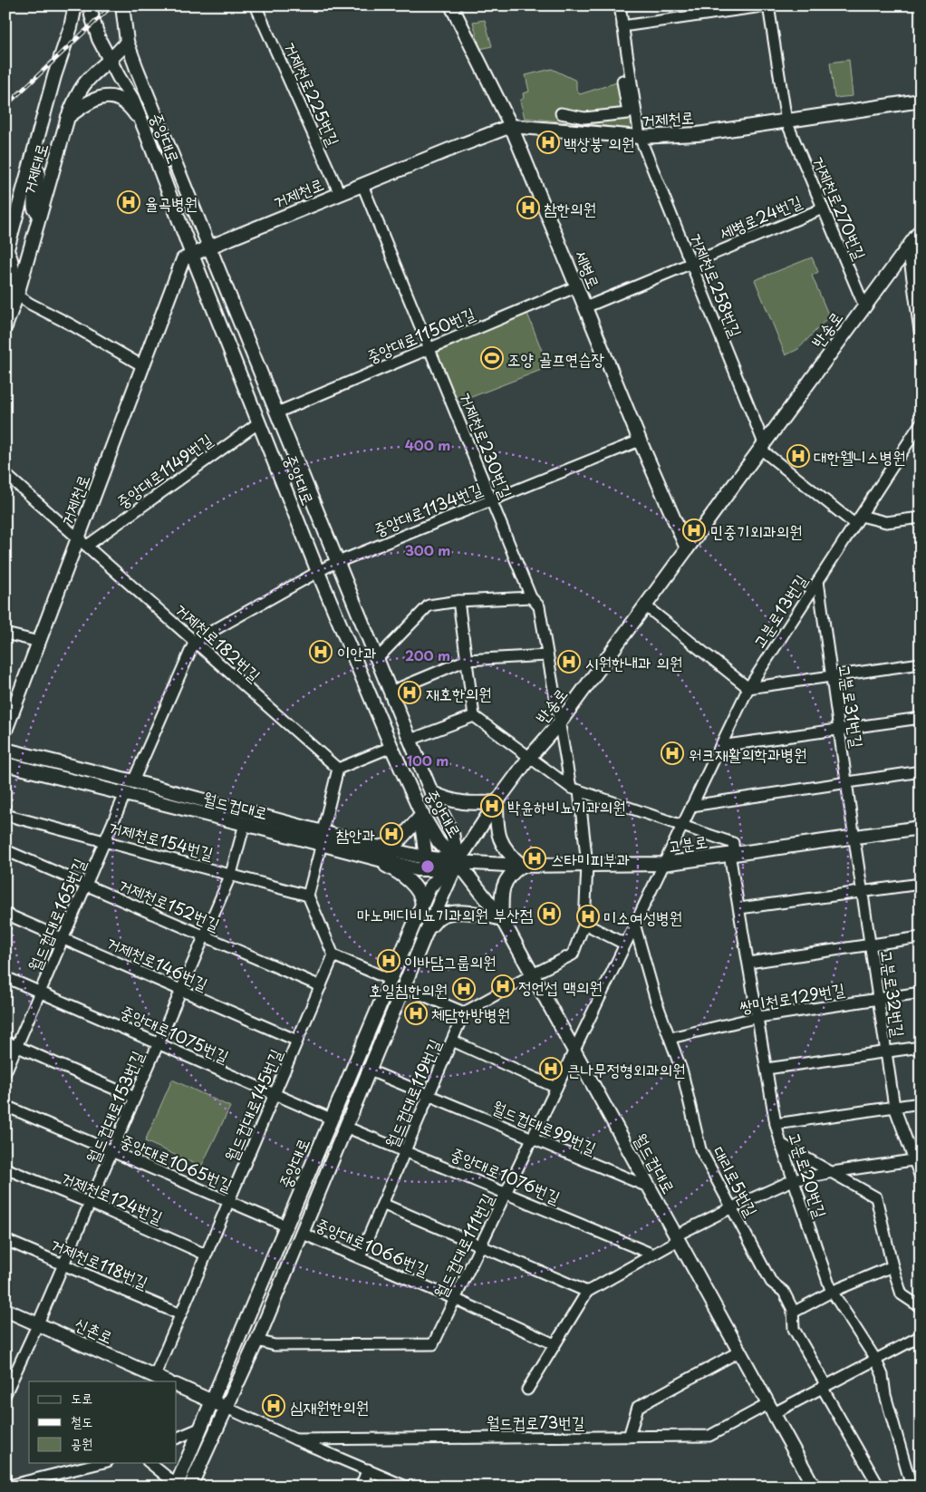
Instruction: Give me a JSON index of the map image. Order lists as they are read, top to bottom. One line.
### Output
{"streets":{"main road":["거제천로","중앙대로","거제대로","세병로","반송로","월드컵대로","고분로","신촌로"],"street":["거제천로225번길","거제천로270번길","세병로24번길","거제천로258번길","중앙대로1150번길","거제천로230번길","중앙대로1149번길","중앙대로1134번길","고분로13번길","거제천로182번길","고분로31번길","거제천로154번길","거제천로152번길","월드컵대로165번길","거제천로146번길","고분로32번길","쌍미천로129번길","중앙대로1075번길","월드컵대로119번길","월드컵대로145번길","월드컵대로153번길","월드컵대로99번길","중앙대로1065번길","중앙대로1076번길","고분로20번길","대리로5번길","거제천로124번길","월드컵대로111번길","중앙대로1066번길","거제천로118번길","월드컵로73번길"]},"crossings":[["거제천로225번길","거제천로"],["거제천로","중앙대로"],["거제천로","거제천로270번길"],["거제천로","세병로"],["거제천로","거제천로258번길"],["거제천로","거제천로230번길"],["거제천로","중앙대로1149번길"],["거제천로","거제천로182번길"],["중앙대로","거제대로"],["중앙대로","반송로"],["중앙대로","중앙대로1150번길"],["중앙대로","거제천로230번길"],["중앙대로","중앙대로1149번길"],["중앙대로","중앙대로1134번길"],["중앙대로","월드컵대로"],["중앙대로","고분로"],["중앙대로","중앙대로1075번길"],["중앙대로","월드컵대로119번길"],["중앙대로","월드컵대로99번길"],["중앙대로","중앙대로1065번길"],["중앙대로","중앙대로1076번길"],["중앙대로","월드컵대로111번길"],["중앙대로","중앙대로1066번길"],["거제천로270번길","세병로24번길"],["거제천로270번길","반송로"],["세병로24번길","세병로"],["세병로24번길","거제천로258번길"],["세병로","반송로"],["세병로","중앙대로1150번길"],["세병로","중앙대로1134번길"],["거제천로258번길","반송로"],["반송로","거제천로230번길"],["반송로","월드컵대로"],["반송로","고분로"],["중앙대로1150번길","거제천로230번길"],["거제천로230번길","중앙대로1134번길"],["거제천로230번길","월드컵대로"],["거제천로230번길","고분로"],["거제천로230번길","월드컵대로119번길"],["중앙대로1149번길","거제천로182번길"],["중앙대로1134번길","거제천로182번길"],["고분로13번길","고분로31번길"],["고분로13번길","고분로"],["고분로13번길","대리로5번길"],["고분로13번길","월드컵대로111번길"],["고분로31번길","고분로"],["고분로31번길","고분로32번길"],["월드컵대로","고분로"],["월드컵대로","월드컵대로165번길"],["월드컵대로","월드컵대로119번길"],["월드컵대로","월드컵대로153번길"],["월드컵대로","월드컵대로99번길"],["월드컵대로","월드컵대로111번길"],["월드컵대로","월드컵로73번길"],["거제천로154번길","월드컵대로165번길"],["거제천로154번길","월드컵대로153번길"],["고분로","고분로32번길"],["고분로","고분로20번길"],["거제천로152번길","월드컵대로165번길"],["거제천로152번길","월드컵대로145번길"],["거제천로152번길","월드컵대로153번길"],["월드컵대로165번길","거제천로146번길"],["월드컵대로165번길","중앙대로1075번길"],["거제천로146번길","월드컵대로145번길"],["거제천로146번길","월드컵대로153번길"],["고분로32번길","쌍미천로129번길"],["쌍미천로129번길","고분로20번길"],["쌍미천로129번길","대리로5번길"],["중앙대로1075번길","월드컵대로145번길"],["중앙대로1075번길","월드컵대로153번길"],["월드컵대로119번길","월드컵대로99번길"],["월드컵대로119번길","중앙대로1076번길"],["월드컵대로119번길","중앙대로1066번길"],["월드컵대로145번길","중앙대로1065번길"],["월드컵대로145번길","거제천로124번길"],["월드컵대로145번길","거제천로118번길"],["월드컵대로145번길","신촌로"],["월드컵대로153번길","중앙대로1065번길"],["월드컵대로153번길","거제천로124번길"],["월드컵대로153번길","거제천로118번길"],["월드컵대로153번길","신촌로"],["월드컵대로99번길","월드컵대로111번길"],["중앙대로1076번길","월드컵대로111번길"],["고분로20번길","월드컵로73번길"],["대리로5번길","월드컵로73번길"],["월드컵대로111번길","중앙대로1066번길"]],"places":{"hospital":["백상붕 의원","율곡병원","참한의원","대한웰니스병원","민중기외과의원","이안과","시원한내과 의원","재호한의원","워크재활의학과병원","박윤하비뇨기과의원","참안과","스타미피부과","마노메디비뇨기과의원 부산점","미소여성병원","이바담그룹의원","정언섭 맥의원","호일침한의원","체담한방병원","큰나무정형외과의원","심재원한의원"],"sports":["조양 골프연습장"]},"legend":["도로","철도","공원"],"rings":["400 m","300 m","200 m","100 m"]}
